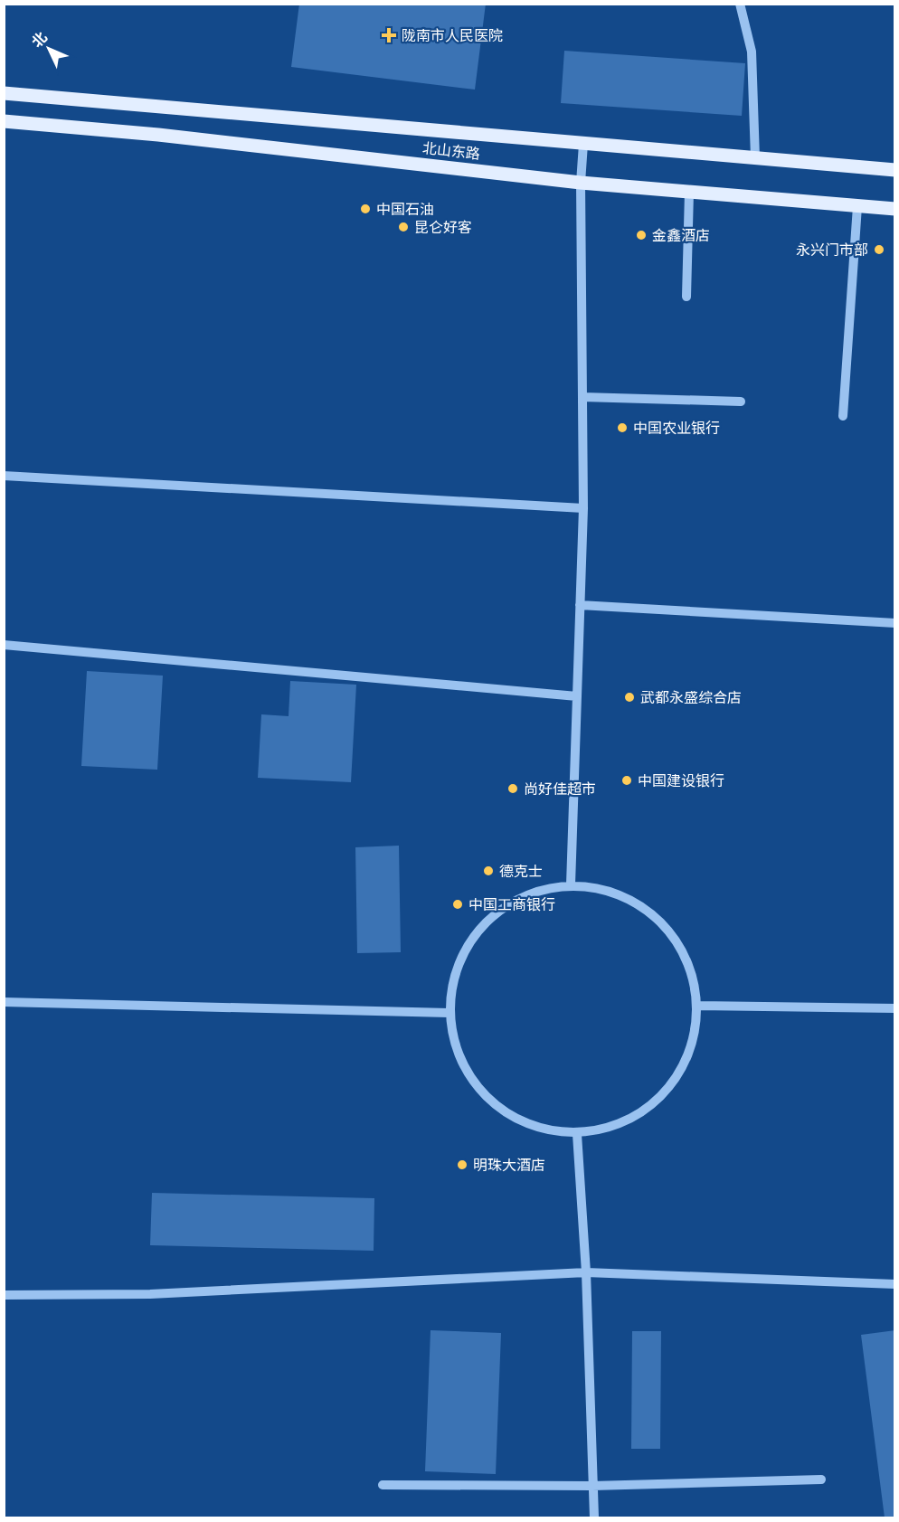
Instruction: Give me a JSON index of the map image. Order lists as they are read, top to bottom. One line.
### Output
{"streets":{"main road":["北山东路"]},"places":{"health":["陇南市人民医院"],"other":["中国石油","昆仑好客","金鑫酒店","永兴门市部","中国农业银行","武都永盛综合店","中国建设银行","尚好佳超市","德克士","中国工商银行","明珠大酒店"]},"north":"top left"}
